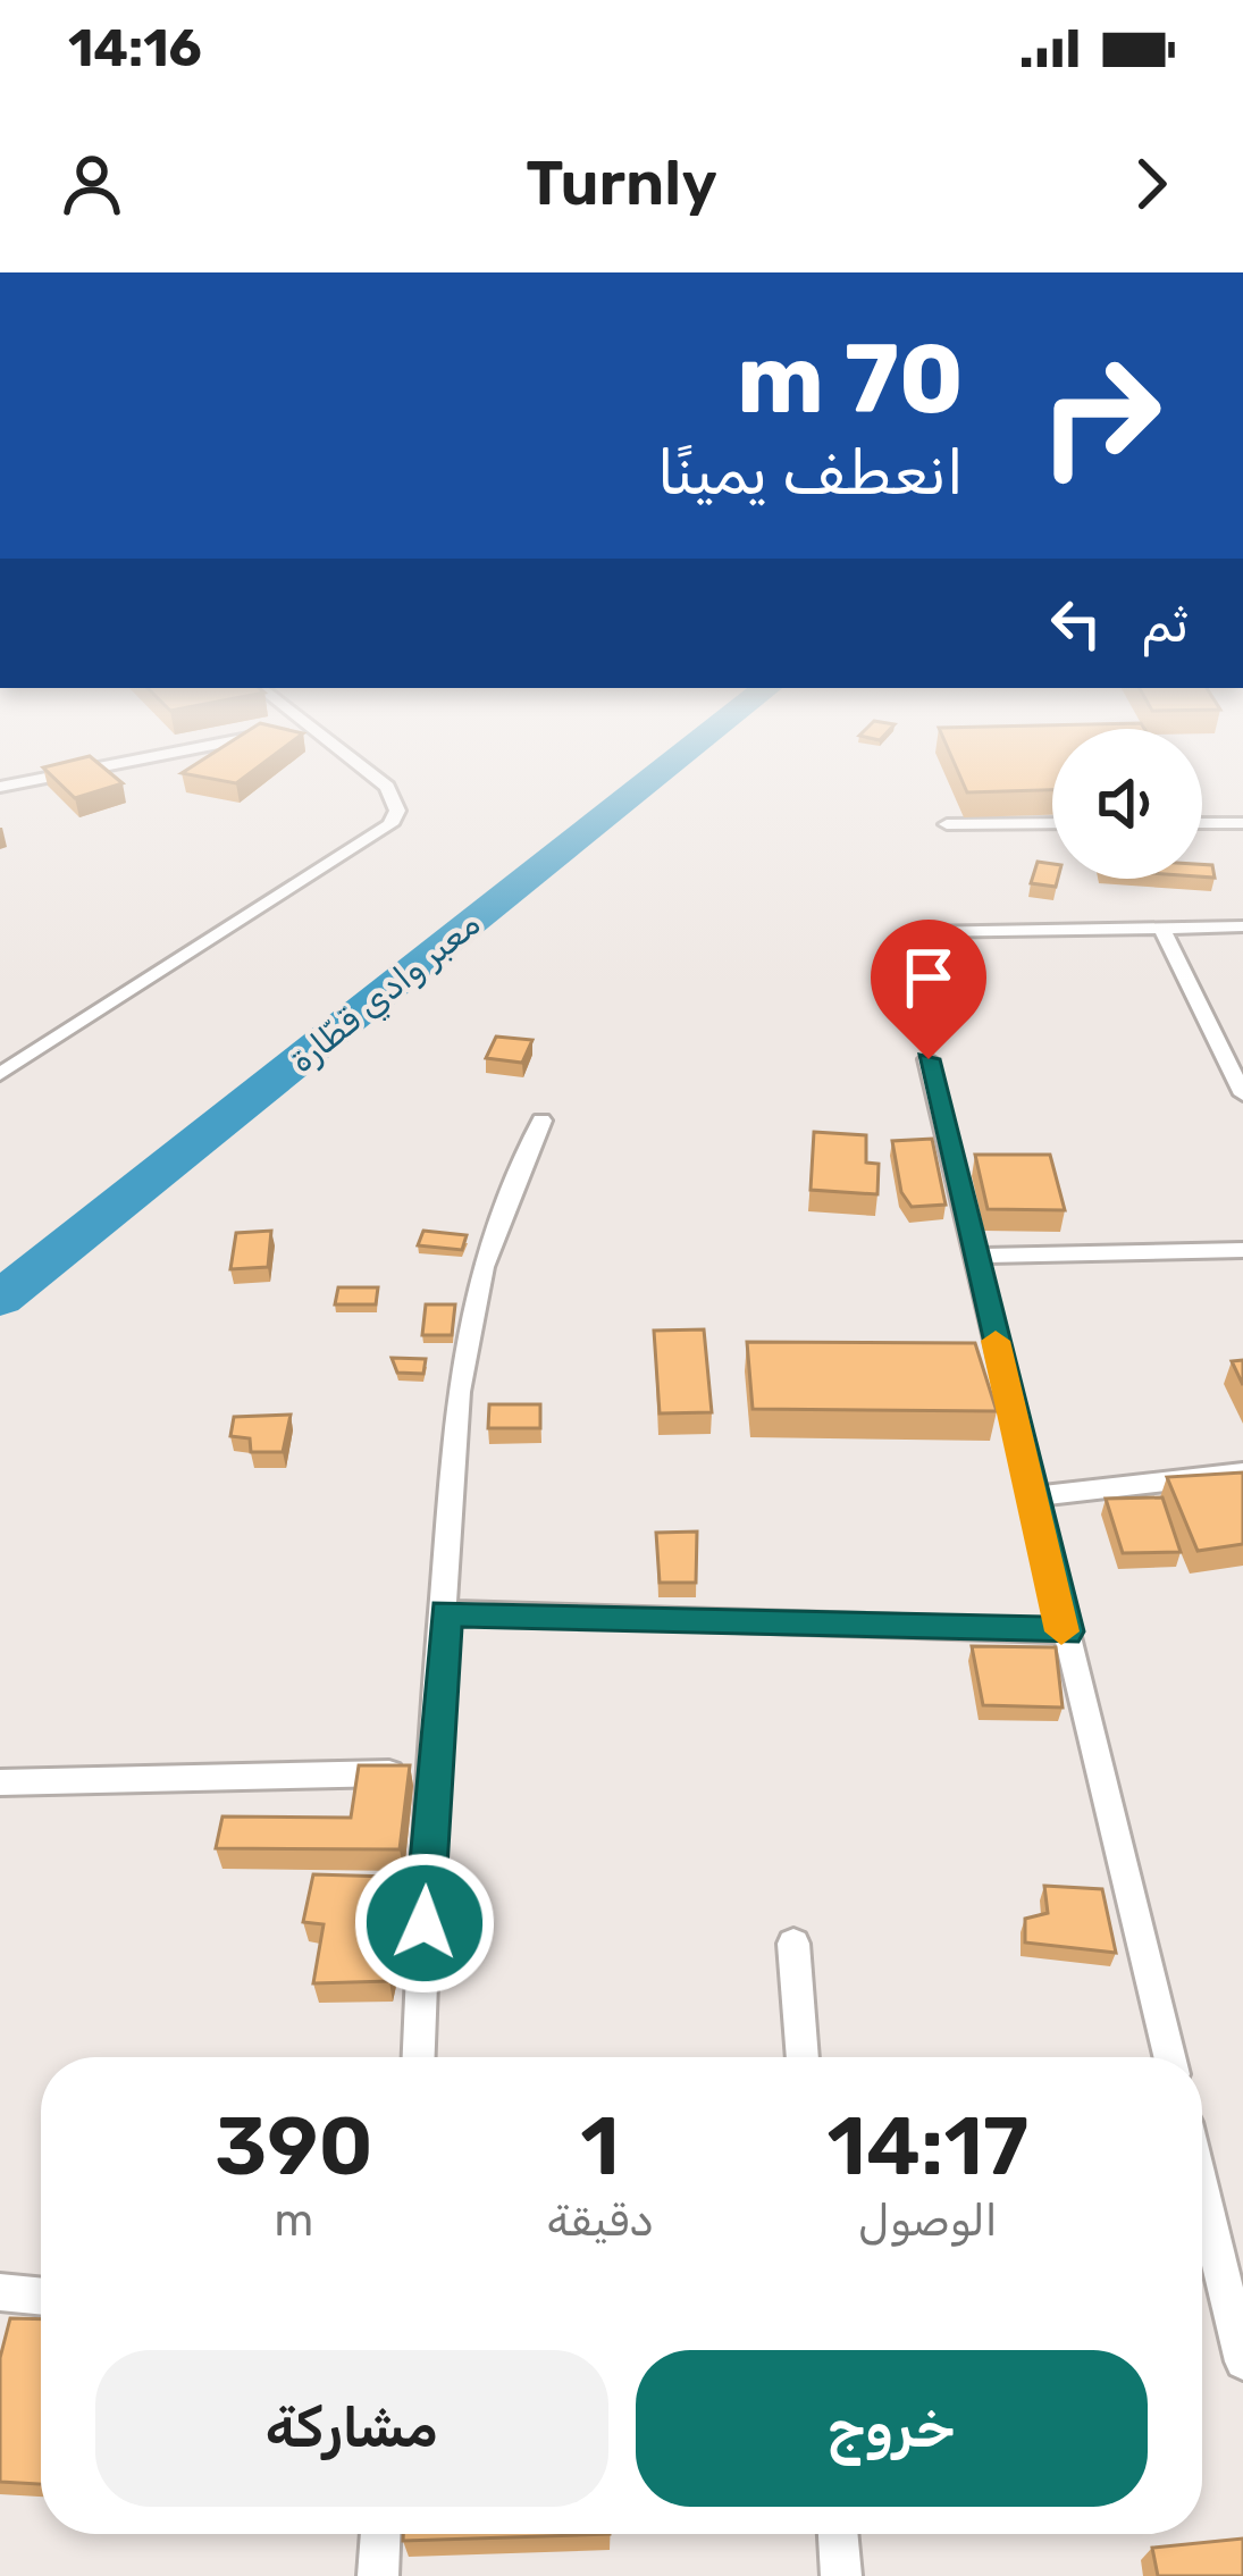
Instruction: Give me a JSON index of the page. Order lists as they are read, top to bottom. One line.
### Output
{"water":["معبر وادي قطّارة"],"page":{"status":"14:16","header":"Turnly","turn":["70 m","انعطف يمينًا"],"then":"ثم","eta":["14:17","الوصول","1","دقيقة","390","m"],"buttons":["خروج","مشاركة"]}}
